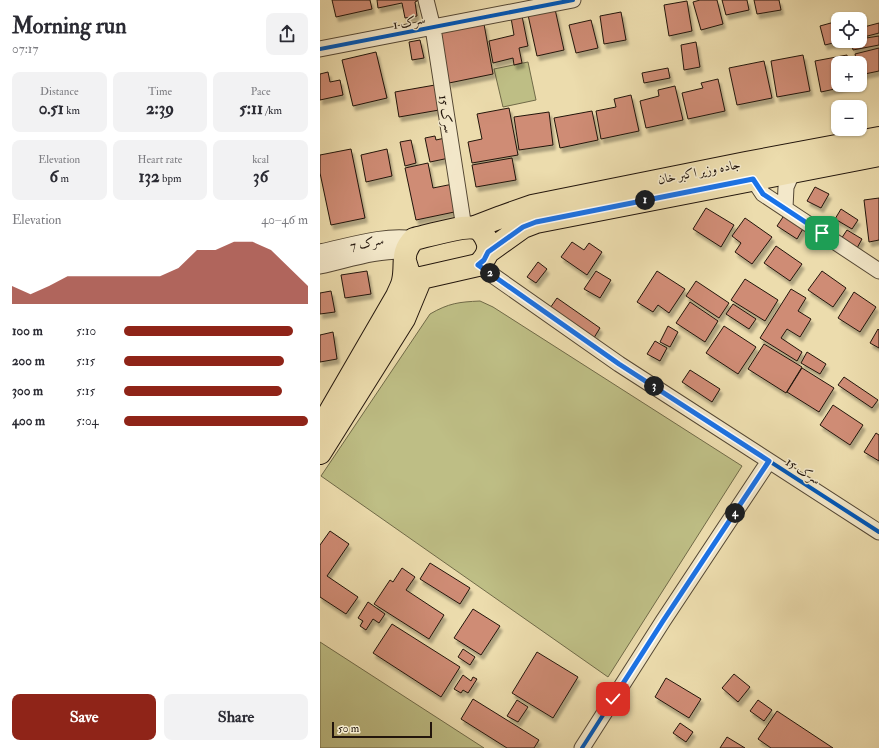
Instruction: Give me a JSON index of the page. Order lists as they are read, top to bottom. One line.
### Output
{"streets":{"main road":["جاده وزیر اکبر خان"],"street":["سرک 1","سرک 15","سرک 7"]},"crossings":[["سرک 1","سرک 15"],["سرک 15","جاده وزیر اکبر خان"],["جاده وزیر اکبر خان","سرک 7"]],"scale_bar":"50 m","page":{"heading":["Morning run","07:17"],"map_buttons":["+","−"],"stats":[["Distance","0.51 km"],["Time","2:39"],["Pace","5:11 /km"],["Elevation","6 m"],["Heart rate","132 bpm"],["kcal","36"]],"pins":["1","2","3","4"],"chart":["Elevation","40–46 m"],"list":[{"name":"100 m","note":"5:10"},{"name":"200 m","note":"5:15"},{"name":"300 m","note":"5:15"},{"name":"400 m","note":"5:04"}],"buttons":["Save","Share"],"scale":"50 m"}}
